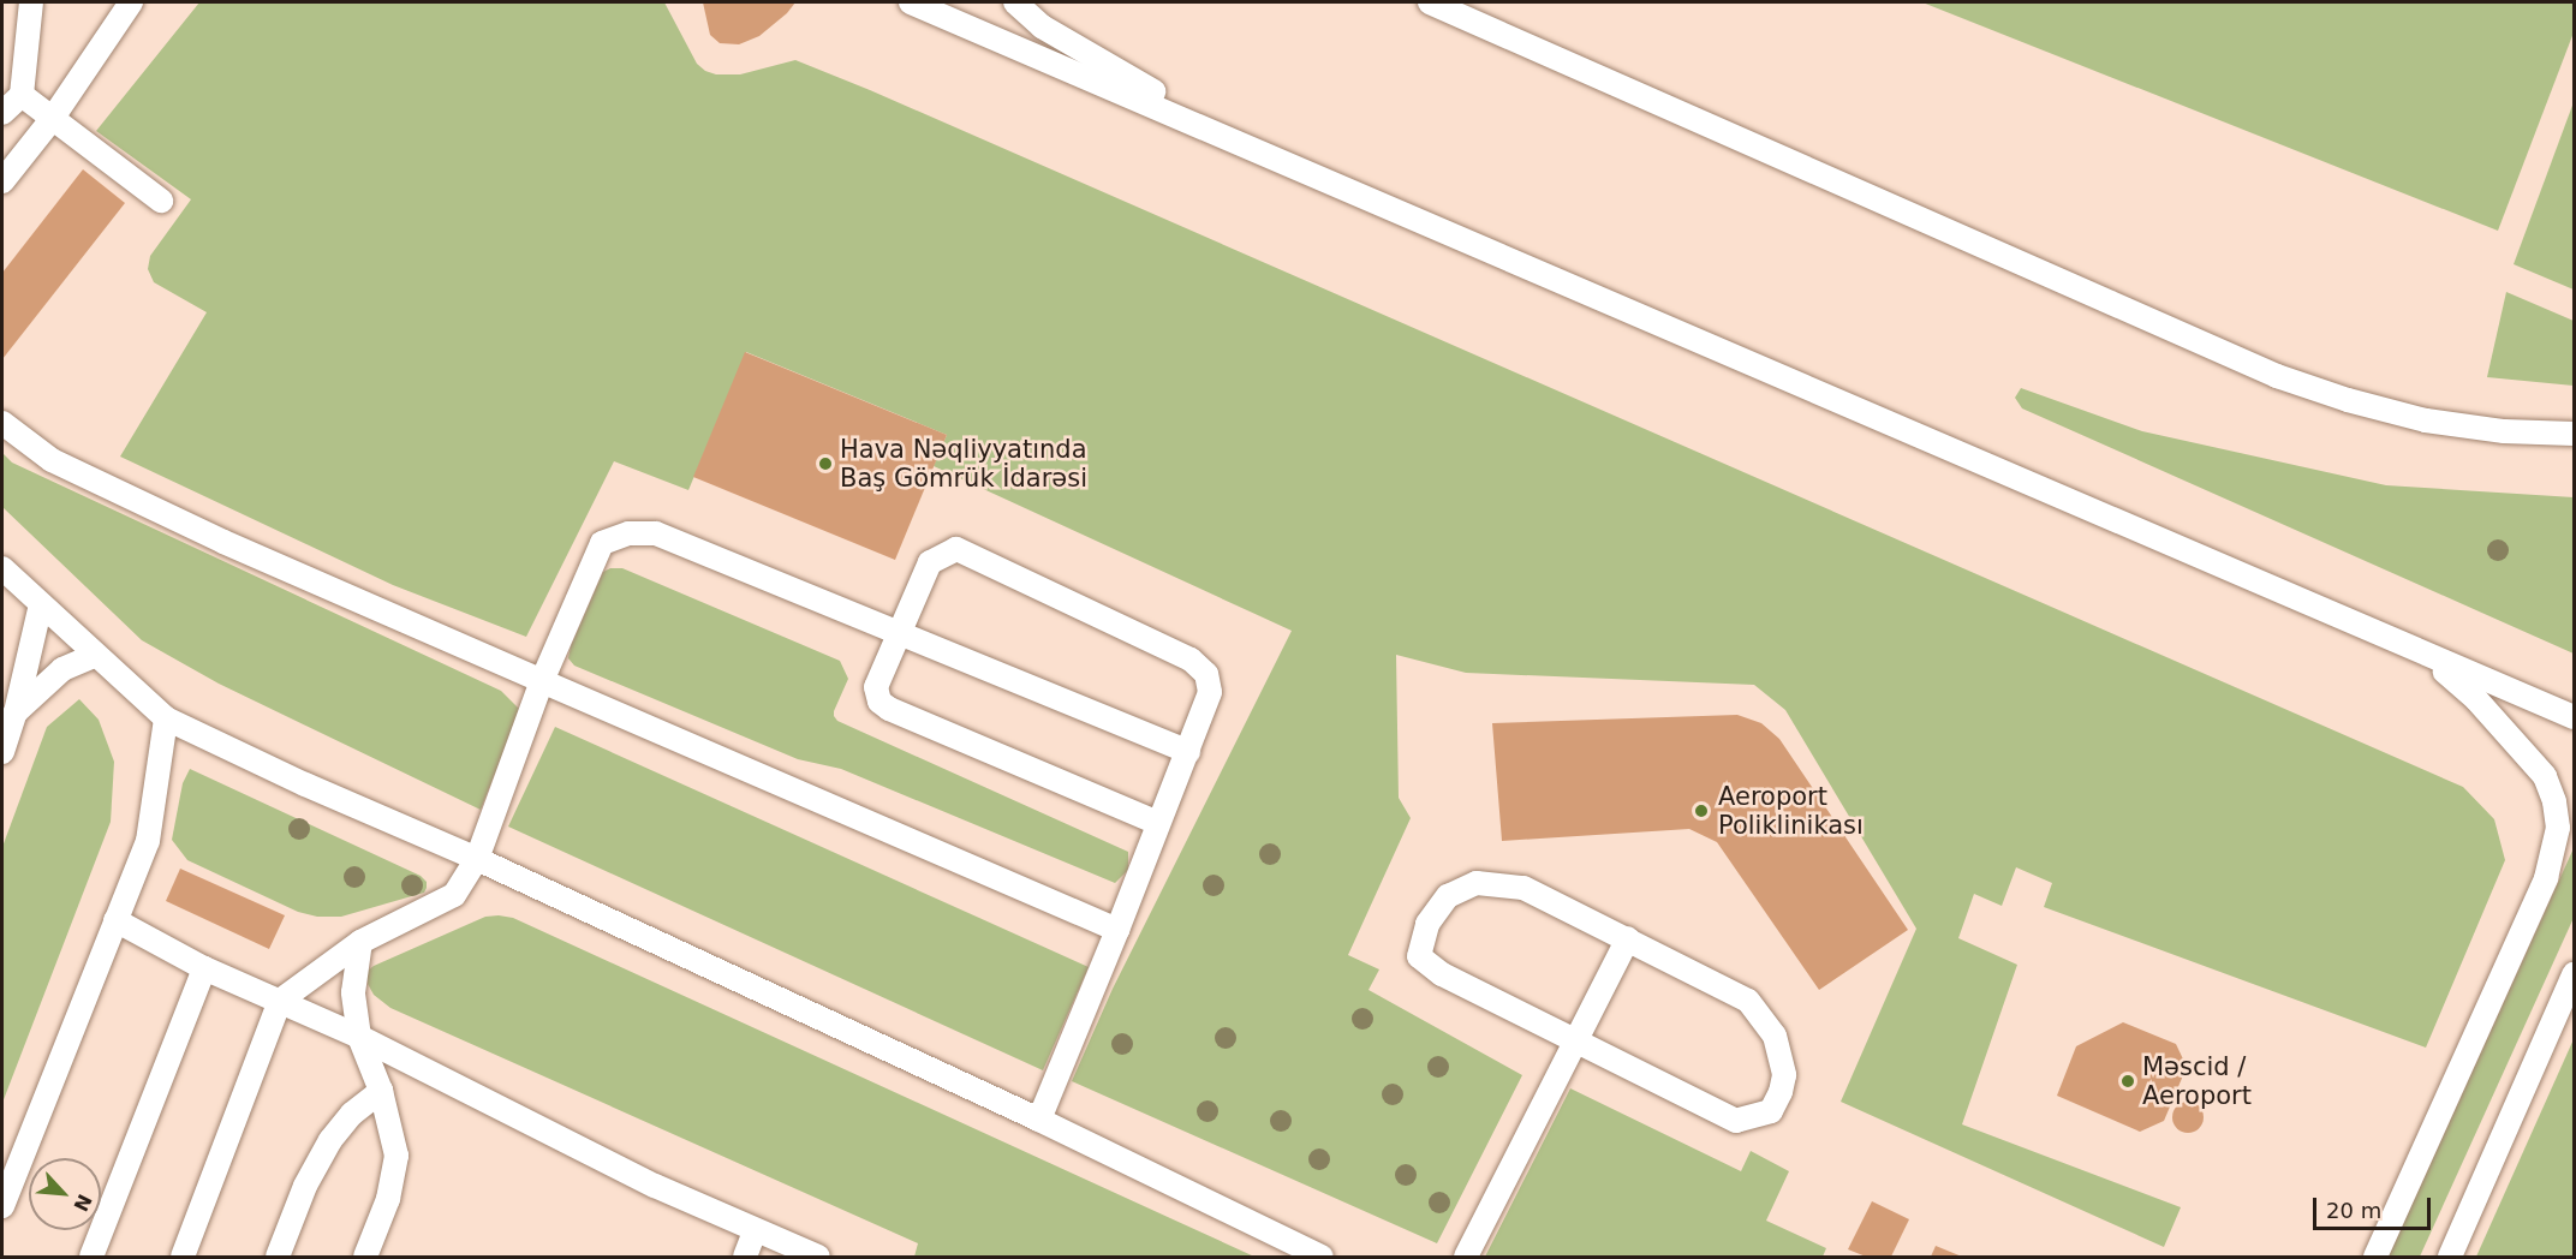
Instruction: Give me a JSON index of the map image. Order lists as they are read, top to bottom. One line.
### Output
{"places":["Hava Nəqliyyatında Baş Gömrük İdarəsi","Aeroport Poliklinikası","Məscid / Aeroport"],"scale_bar":"20 m","north":"bottom right"}
